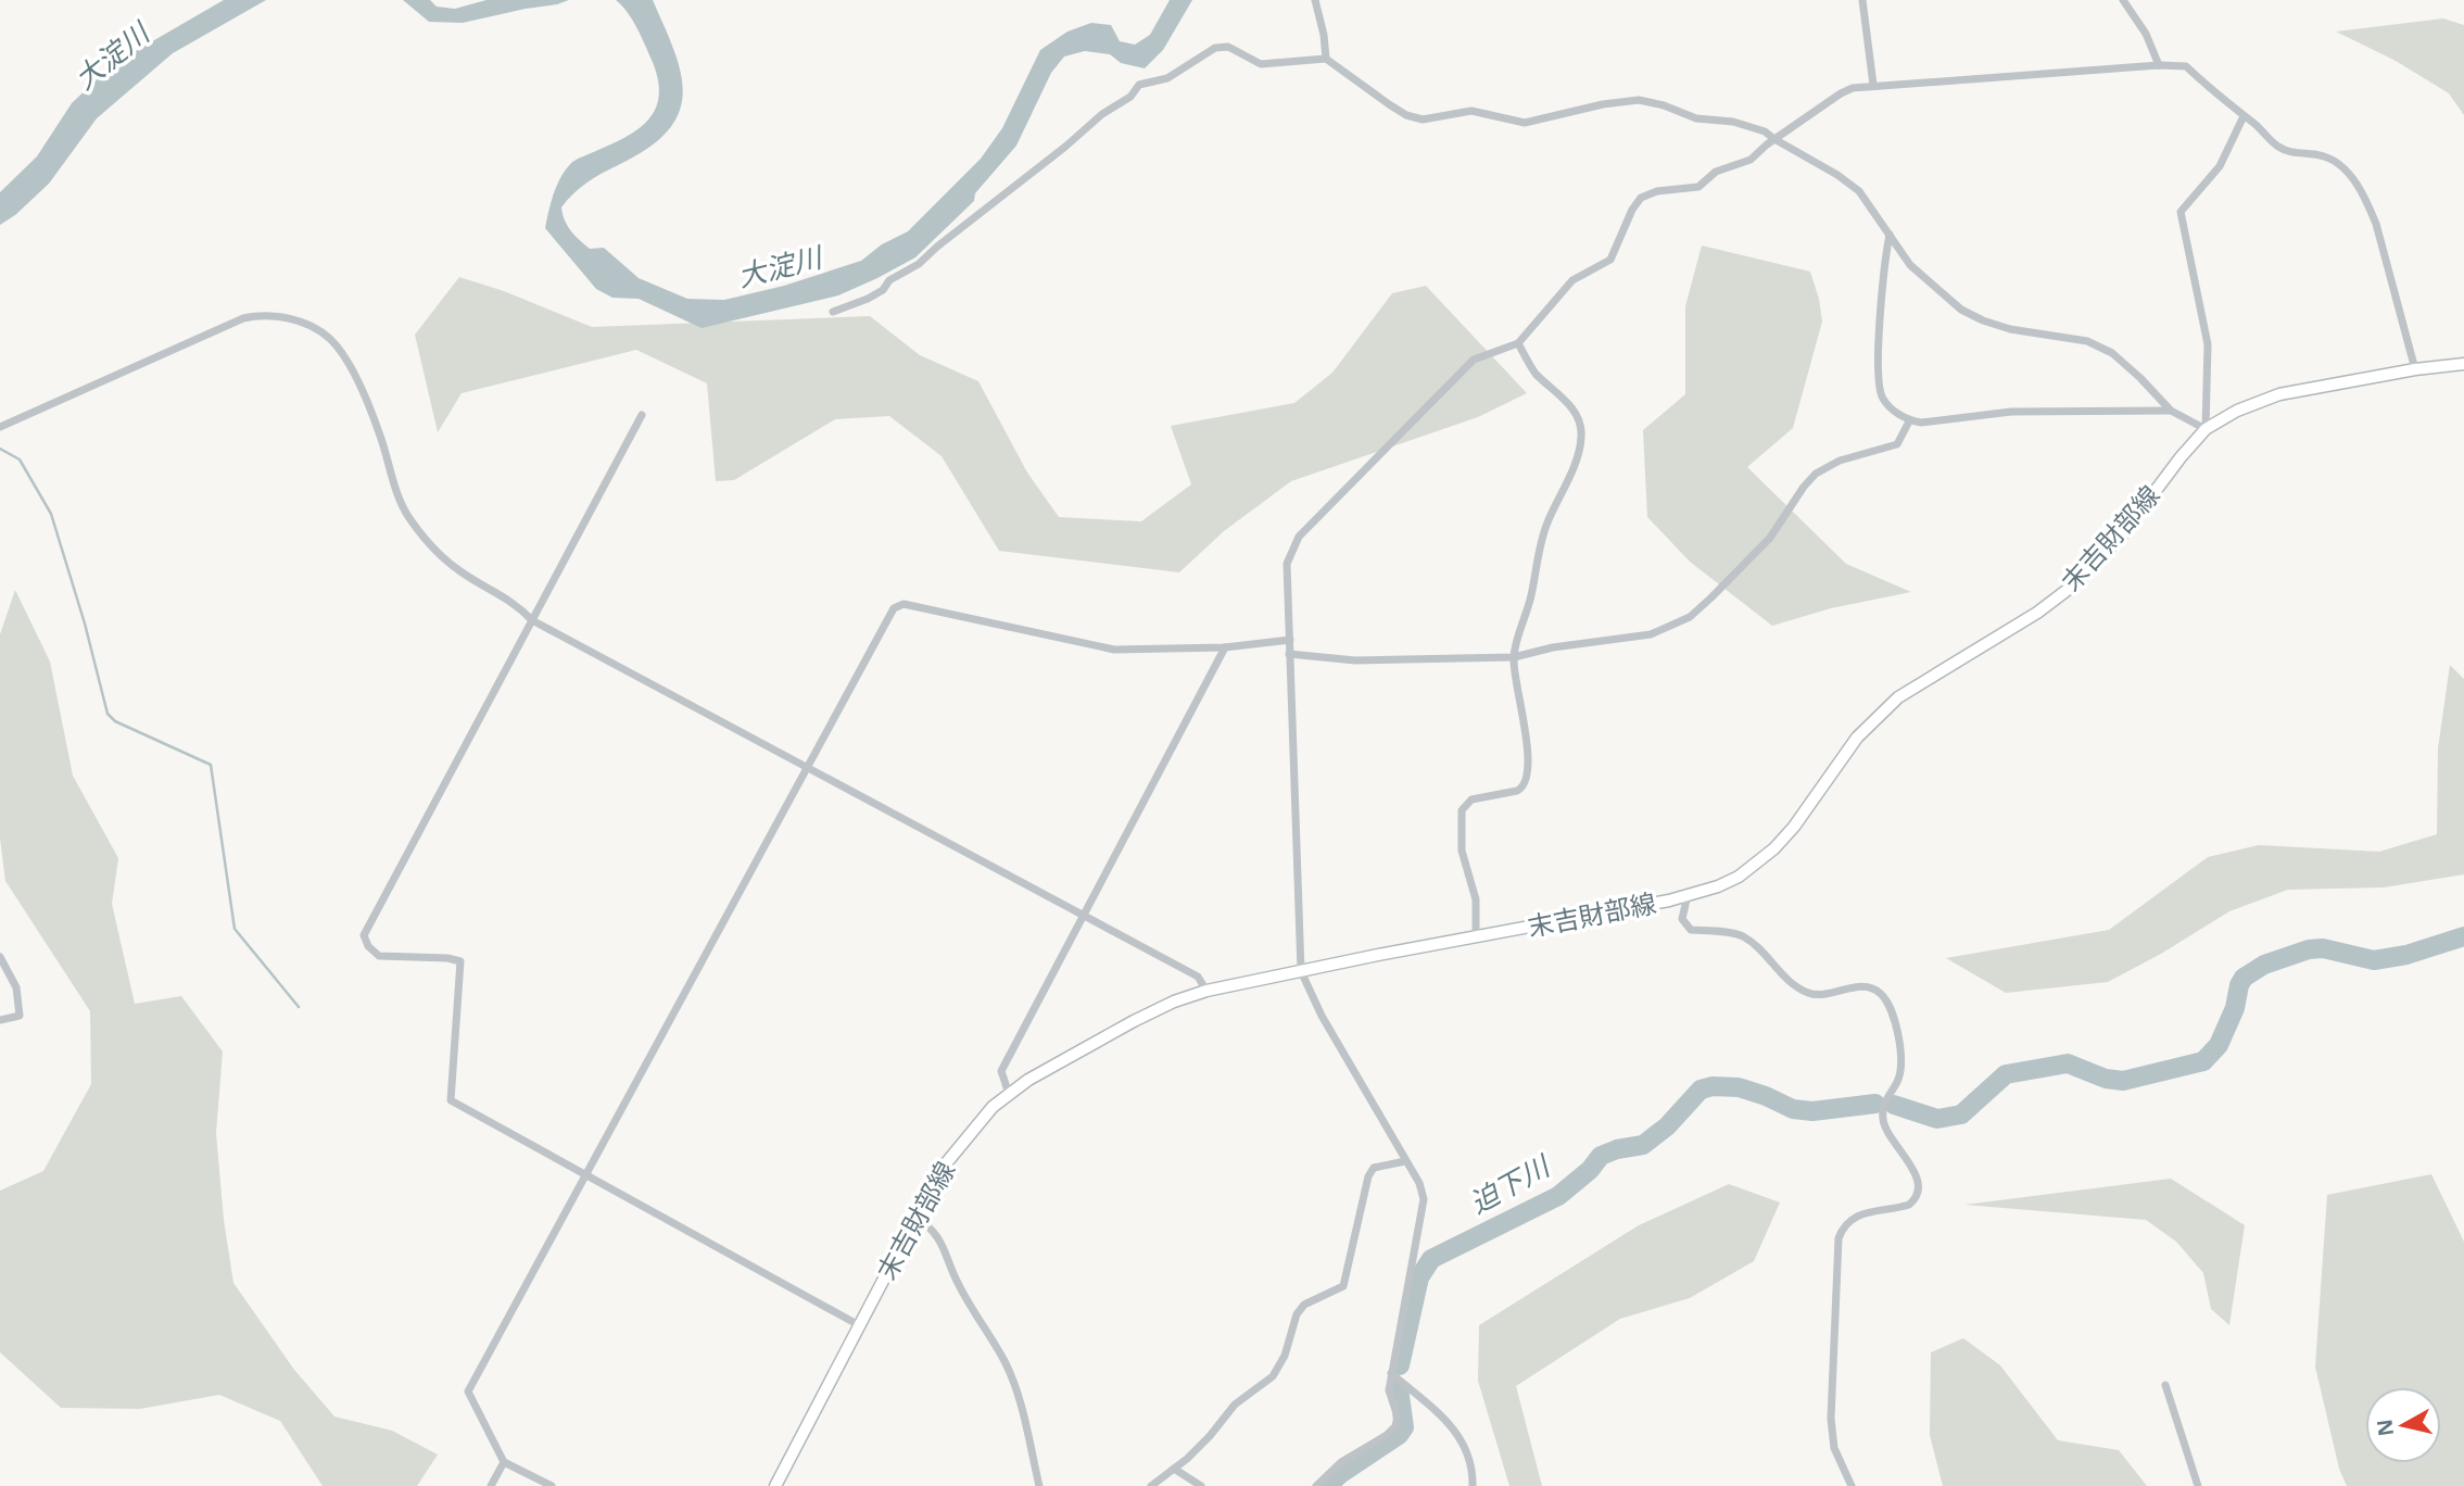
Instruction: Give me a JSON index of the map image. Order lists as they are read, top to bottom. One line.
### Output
{"streets":{"main road":["末吉財部線"]},"water":["大淀川","迫下川"],"north":"left"}
